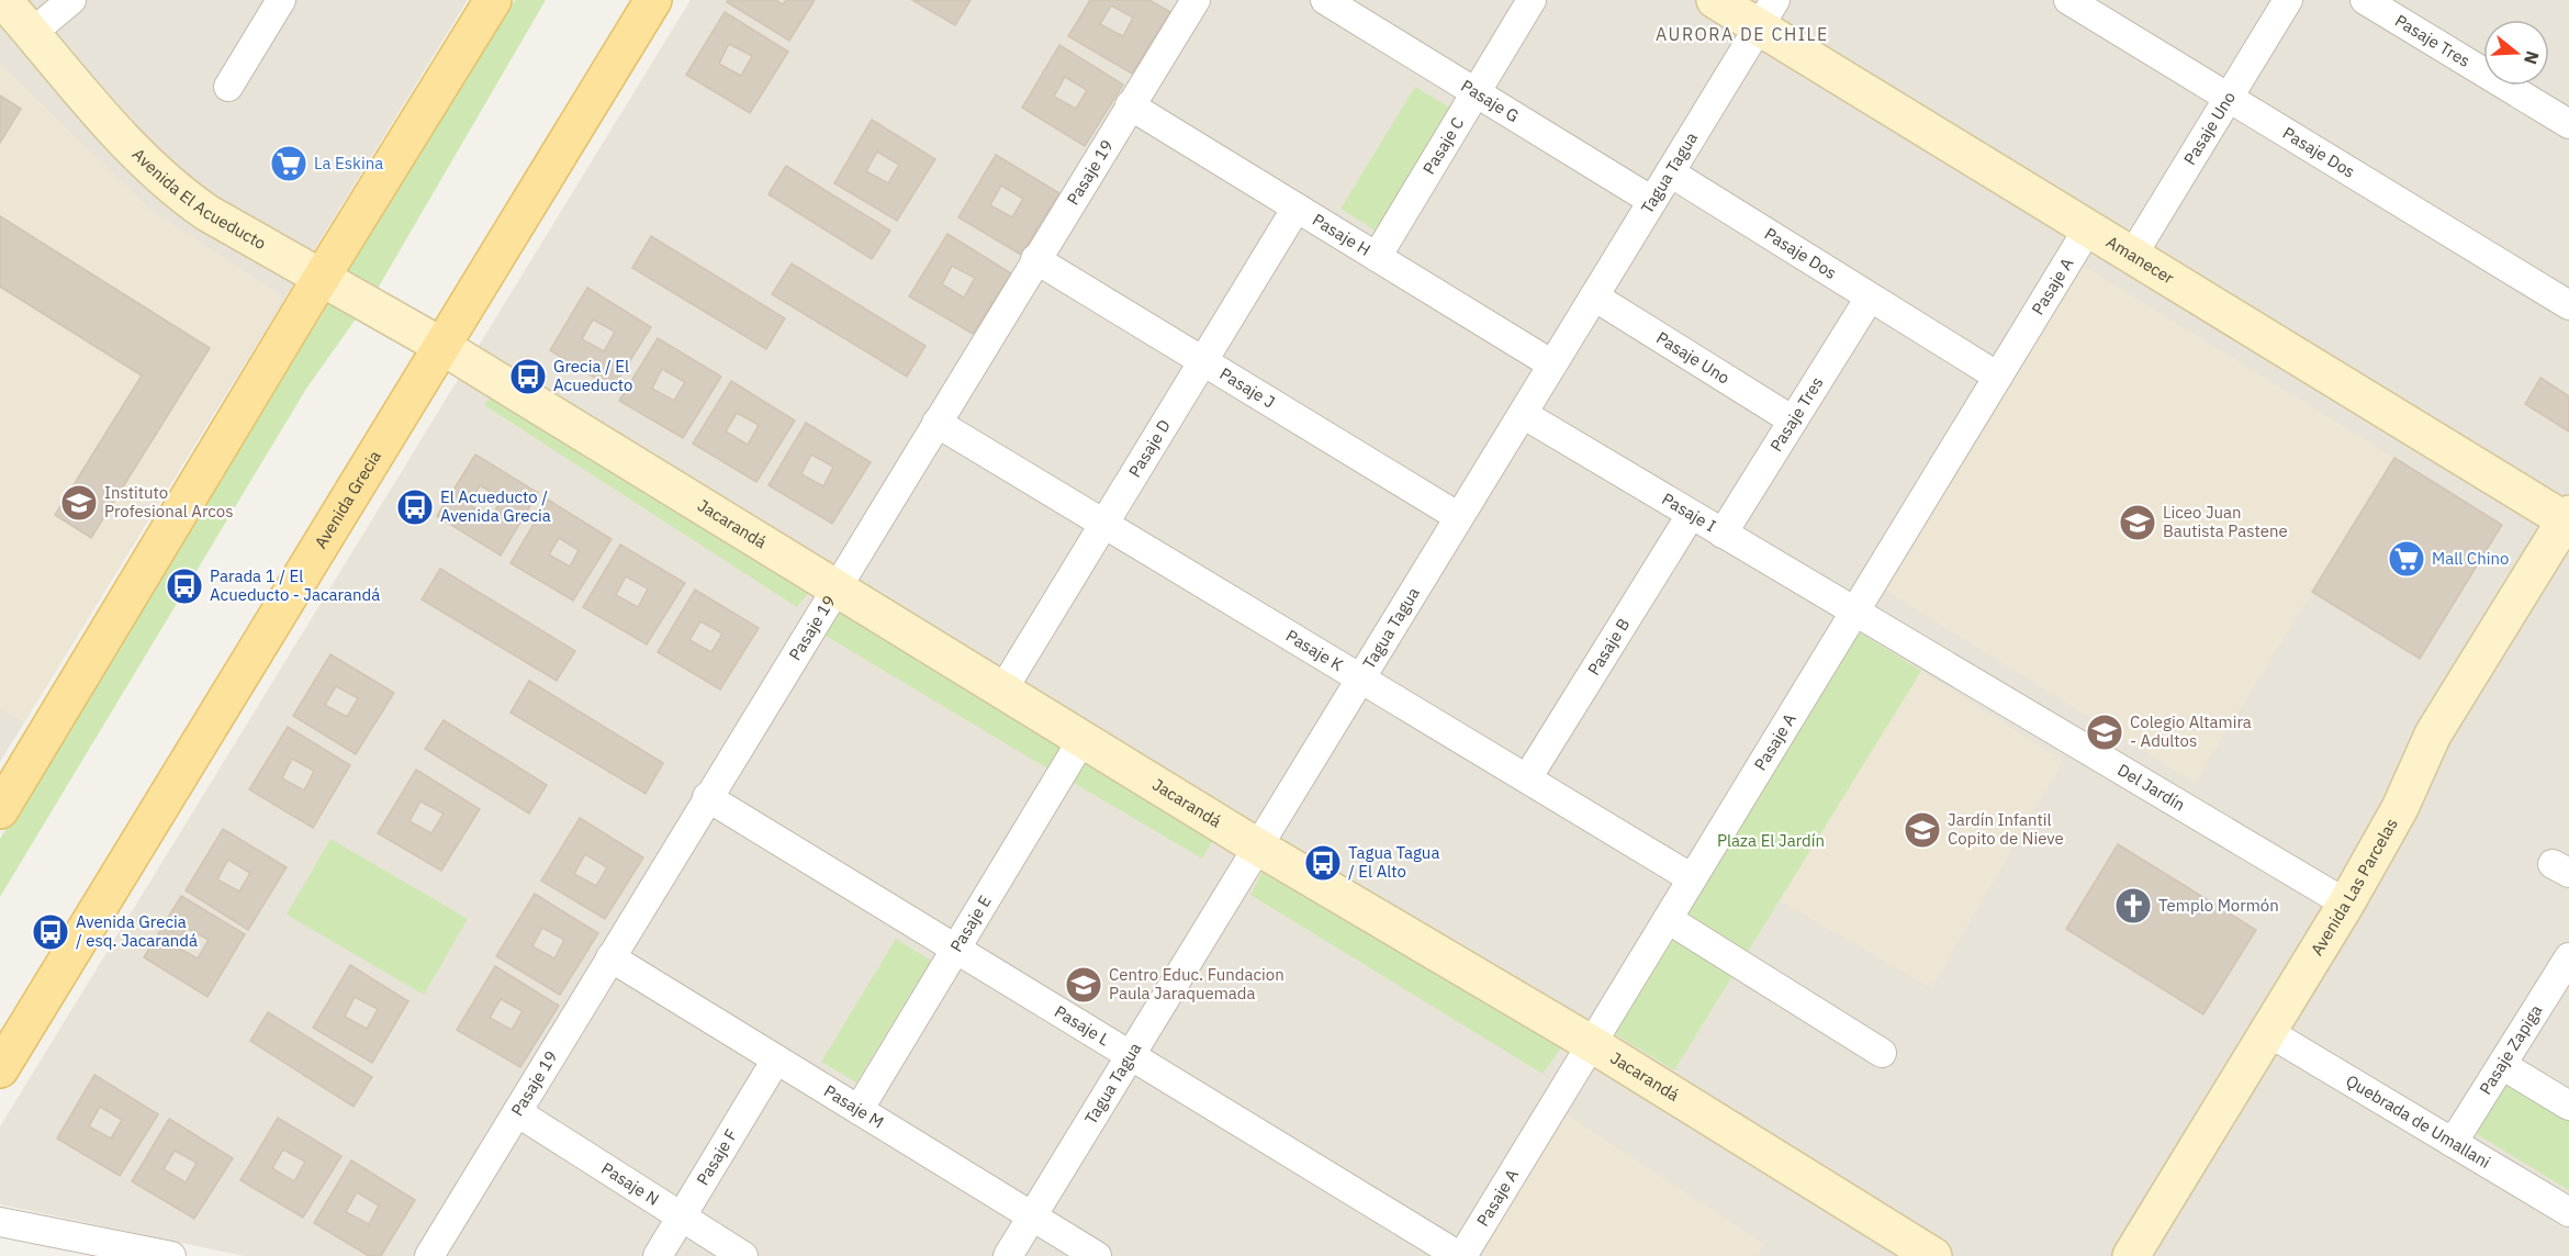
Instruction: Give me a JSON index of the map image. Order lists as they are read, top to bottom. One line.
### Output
{"streets":{"main road":["Avenida Grecia"],"street":["Pasaje Tres","Pasaje G","Pasaje Uno","Pasaje C","Pasaje Dos","Pasaje 19","Tagua Tagua","Avenida El Acueducto","Pasaje H","Amanecer","Pasaje A","Pasaje J","Pasaje D","Pasaje I","Jacarandá","Pasaje B","Pasaje K","Del Jardín","Avenida Las Parcelas","Pasaje E","Pasaje L","Pasaje Zapiga","Pasaje M","Quebrada de Umallani","Pasaje F","Pasaje N"]},"crossings":[["Pasaje Tres","Pasaje Uno"],["Pasaje Tres","Pasaje Dos"],["Pasaje Tres","Pasaje I"],["Pasaje G","Pasaje C"],["Pasaje G","Tagua Tagua"],["Pasaje Uno","Pasaje Dos"],["Pasaje Uno","Tagua Tagua"],["Pasaje Uno","Amanecer"],["Pasaje C","Pasaje H"],["Pasaje Dos","Tagua Tagua"],["Pasaje Dos","Pasaje A"],["Pasaje 19","Pasaje H"],["Pasaje 19","Pasaje J"],["Pasaje 19","Jacarandá"],["Pasaje 19","Pasaje K"],["Pasaje 19","Pasaje L"],["Pasaje 19","Pasaje M"],["Pasaje 19","Pasaje N"],["Tagua Tagua","Pasaje H"],["Tagua Tagua","Amanecer"],["Tagua Tagua","Pasaje J"],["Tagua Tagua","Pasaje I"],["Tagua Tagua","Jacarandá"],["Tagua Tagua","Pasaje K"],["Tagua Tagua","Pasaje L"],["Tagua Tagua","Pasaje M"],["Avenida El Acueducto","Avenida Grecia"],["Avenida El Acueducto","Jacarandá"],["Pasaje H","Pasaje D"],["Amanecer","Pasaje A"],["Amanecer","Avenida Las Parcelas"],["Pasaje A","Pasaje I"],["Pasaje A","Jacarandá"],["Pasaje A","Pasaje K"],["Pasaje A","Del Jardín"],["Pasaje A","Pasaje L"],["Pasaje J","Pasaje D"],["Pasaje D","Jacarandá"],["Pasaje D","Pasaje K"],["Avenida Grecia","Jacarandá"],["Pasaje I","Pasaje B"],["Pasaje I","Del Jardín"],["Jacarandá","Pasaje E"],["Pasaje B","Pasaje K"],["Del Jardín","Avenida Las Parcelas"],["Avenida Las Parcelas","Quebrada de Umallani"],["Pasaje E","Pasaje L"],["Pasaje E","Pasaje M"],["Pasaje Zapiga","Quebrada de Umallani"],["Pasaje M","Pasaje F"],["Pasaje F","Pasaje N"]],"districts":["AURORA DE CHILE"],"parks":["Plaza El Jardín"],"places":{"supermarket":["La Eskina","Mall Chino"],"bus stop":["Grecia / El Acueducto","El Acueducto / Avenida Grecia","Parada 1 / El Acueducto - Jacarandá","Tagua Tagua / El Alto","Avenida Grecia / esq. Jacarandá"],"school or university":["Instituto Profesional Arcos","Liceo Juan Bautista Pastene","Colegio Altamira - Adultos","Jardín Infantil Copito de Nieve","Centro Educ. Fundacion Paula Jaraquemada"],"church":["Templo Mormón"]},"north":"right"}
